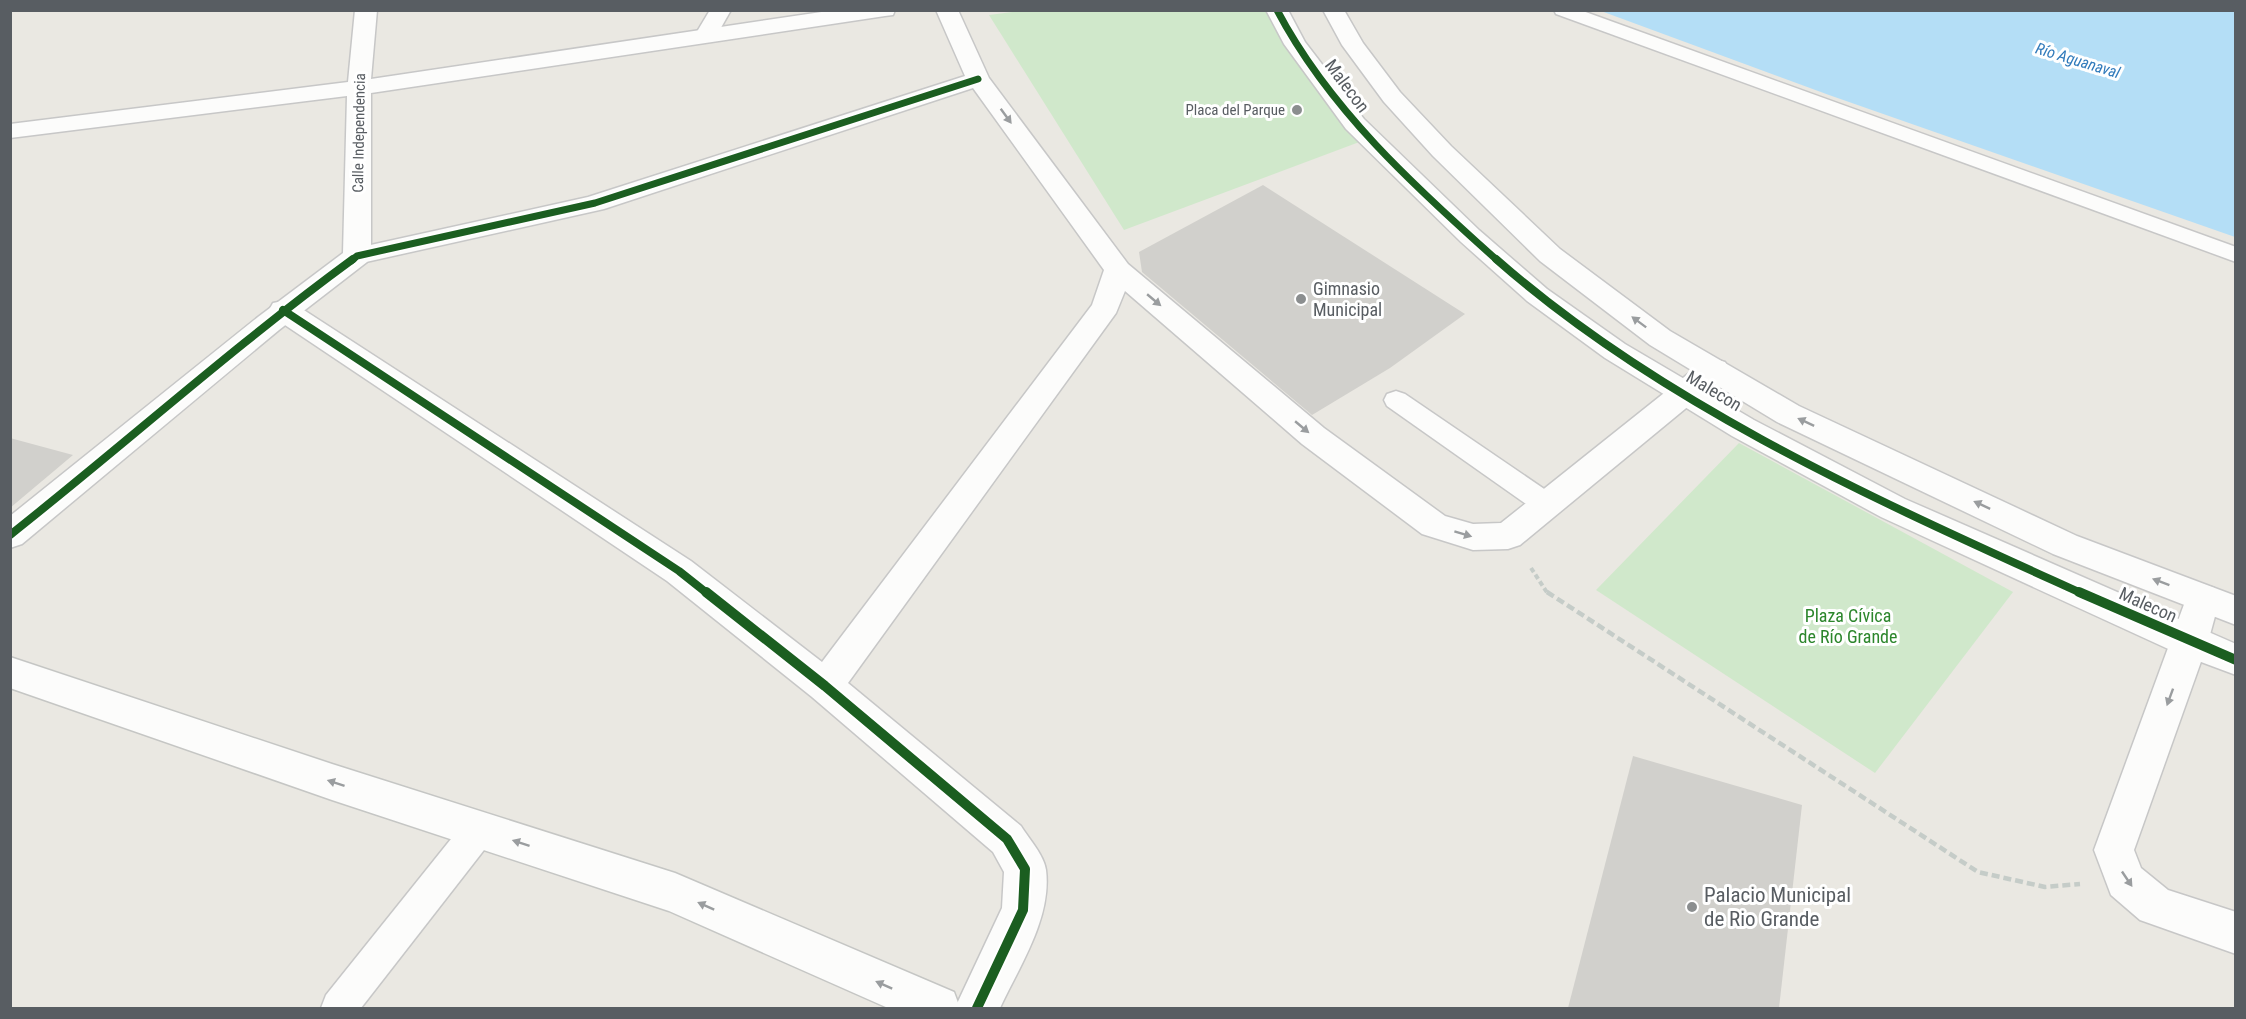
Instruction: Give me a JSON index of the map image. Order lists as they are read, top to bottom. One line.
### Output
{"streets":{"street":["Malecon","Calle Independencia"]},"water":["Río Aguanaval"],"parks":["Plaza Cívica de Río Grande"],"places":["Placa del Parque","Gimnasio Municipal","Palacio Municipal de Rio Grande"]}
